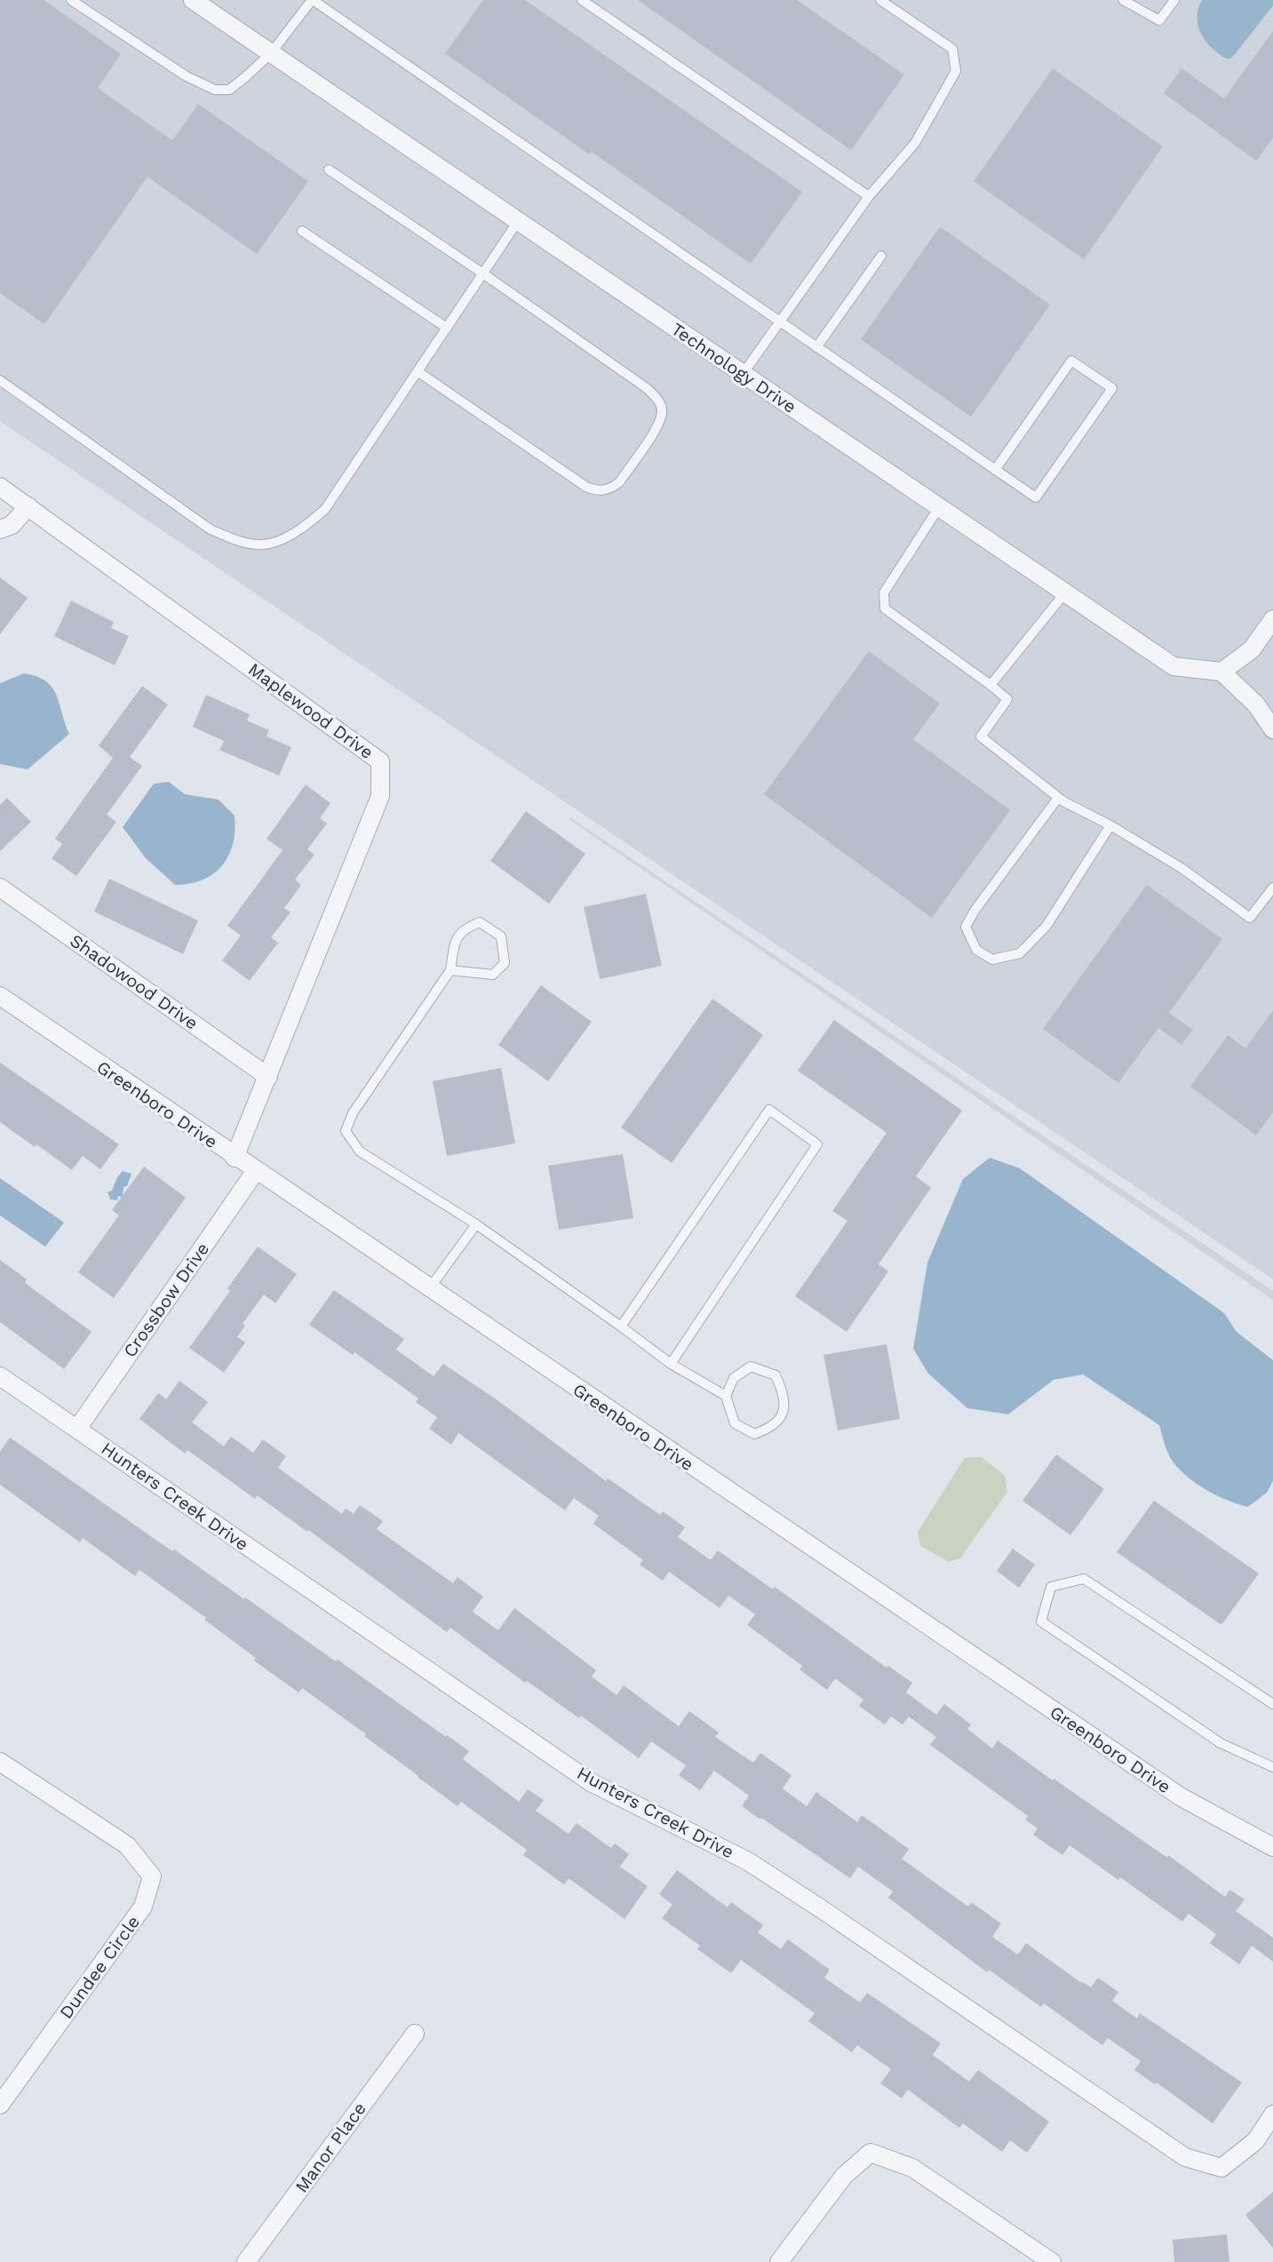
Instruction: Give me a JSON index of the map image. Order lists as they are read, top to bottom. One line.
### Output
{"streets":{"street":["Technology Drive","Maplewood Drive","Shadowood Drive","Greenboro Drive","Crossbow Drive","Hunters Creek Drive","Dundee Circle","Manor Place"]},"crossings":[["Maplewood Drive","Shadowood Drive"],["Maplewood Drive","Greenboro Drive"],["Greenboro Drive","Crossbow Drive"],["Crossbow Drive","Hunters Creek Drive"]]}
